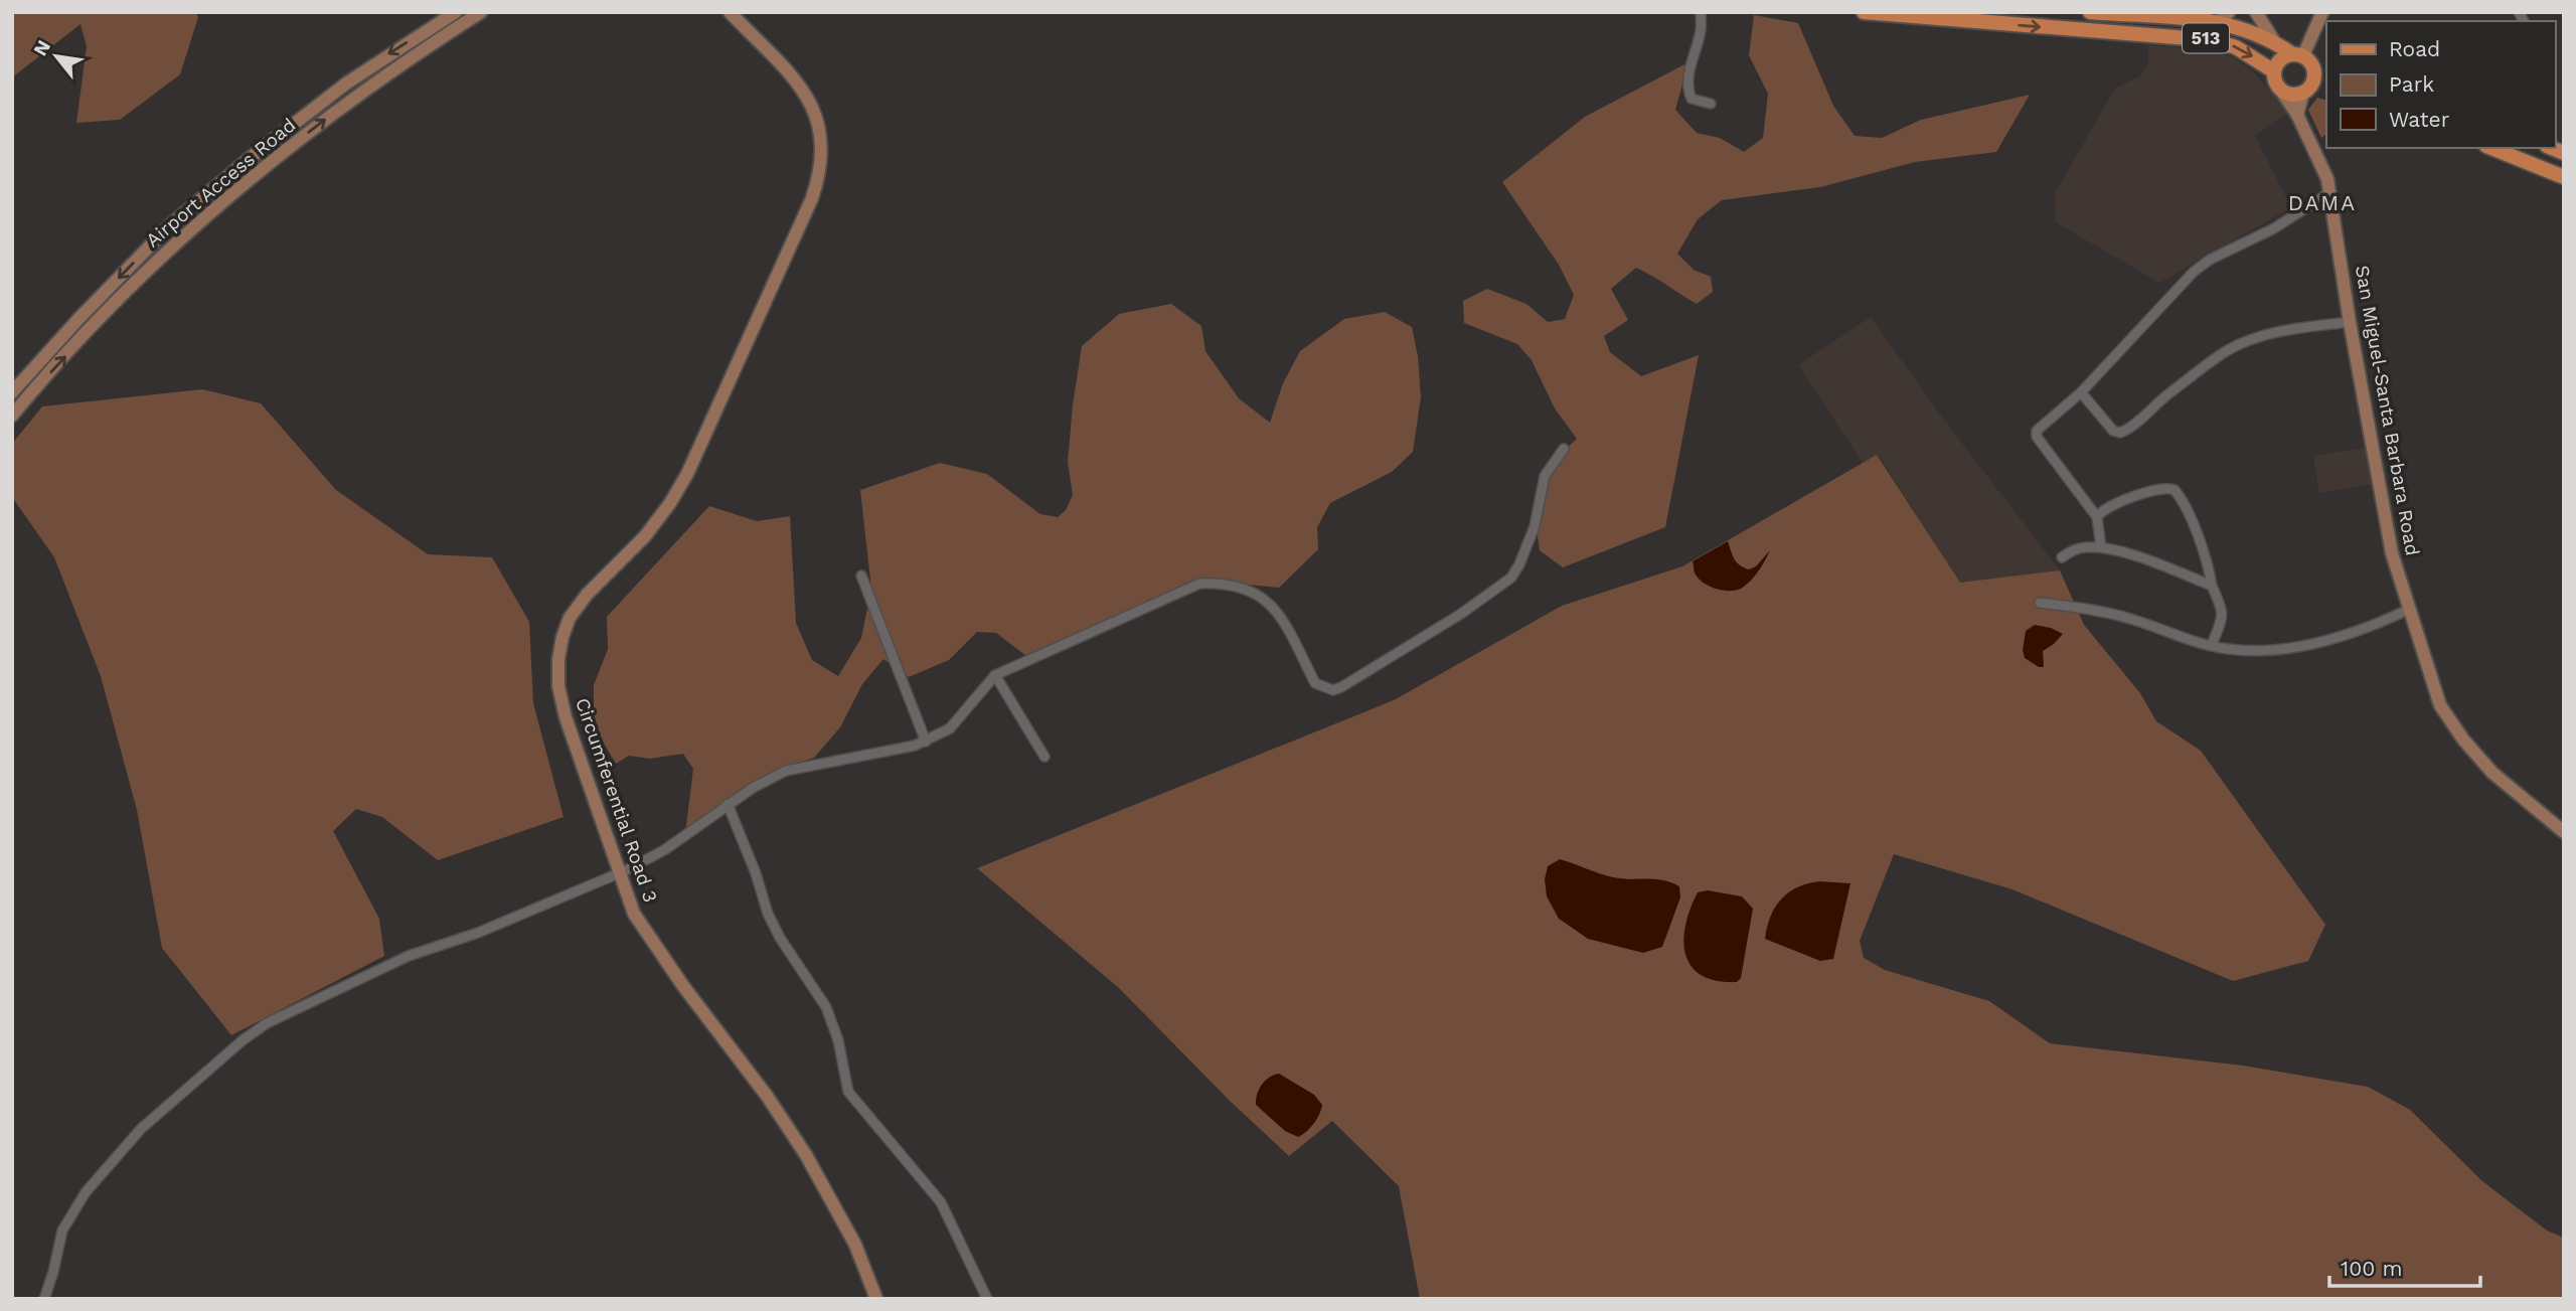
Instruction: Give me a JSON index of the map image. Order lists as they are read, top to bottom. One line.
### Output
{"streets":{"main road":["513","Airport Access Road","San Miguel-Santa Barbara Road","Circumferential Road 3"]},"crossings":[["513","San Miguel-Santa Barbara Road"]],"districts":["DAMA"],"legend":["Road","Park","Water"],"scale_bar":"100 m","north":"top left"}
